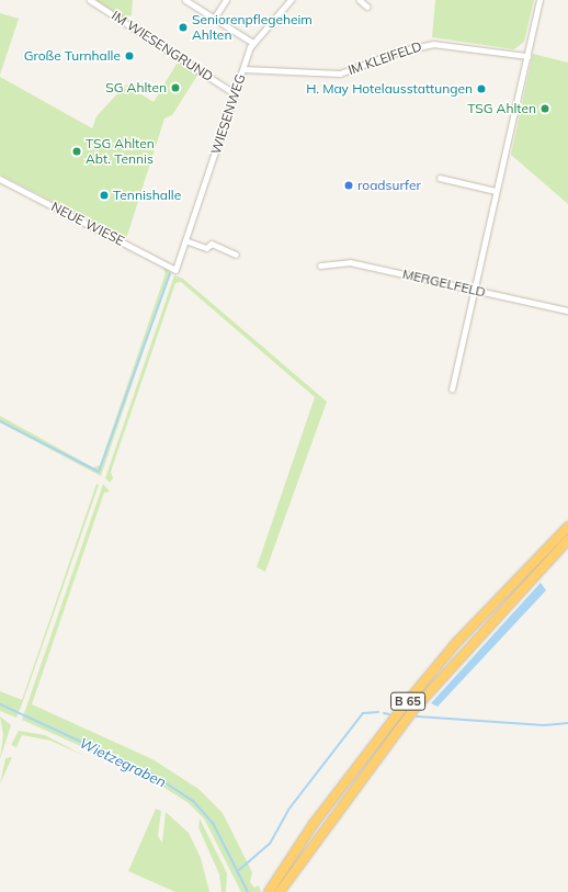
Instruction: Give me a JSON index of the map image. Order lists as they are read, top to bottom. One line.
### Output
{"streets":{"highway":["B 65"],"street":["IM WIESENGRUND","IM KLEIFELD","WIESENWEG","NEUE WIESE","MERGELFELD"]},"crossings":[["IM WIESENGRUND","WIESENWEG"],["IM KLEIFELD","WIESENWEG"],["WIESENWEG","NEUE WIESE"]],"water":["Wietzegraben"],"places":["Seniorenpflegeheim Ahlten","Große Turnhalle","SG Ahlten","H. May Hotelausstattungen","TSG Ahlten","TSG Ahlten Abt. Tennis","roadsurfer","Tennishalle"]}
